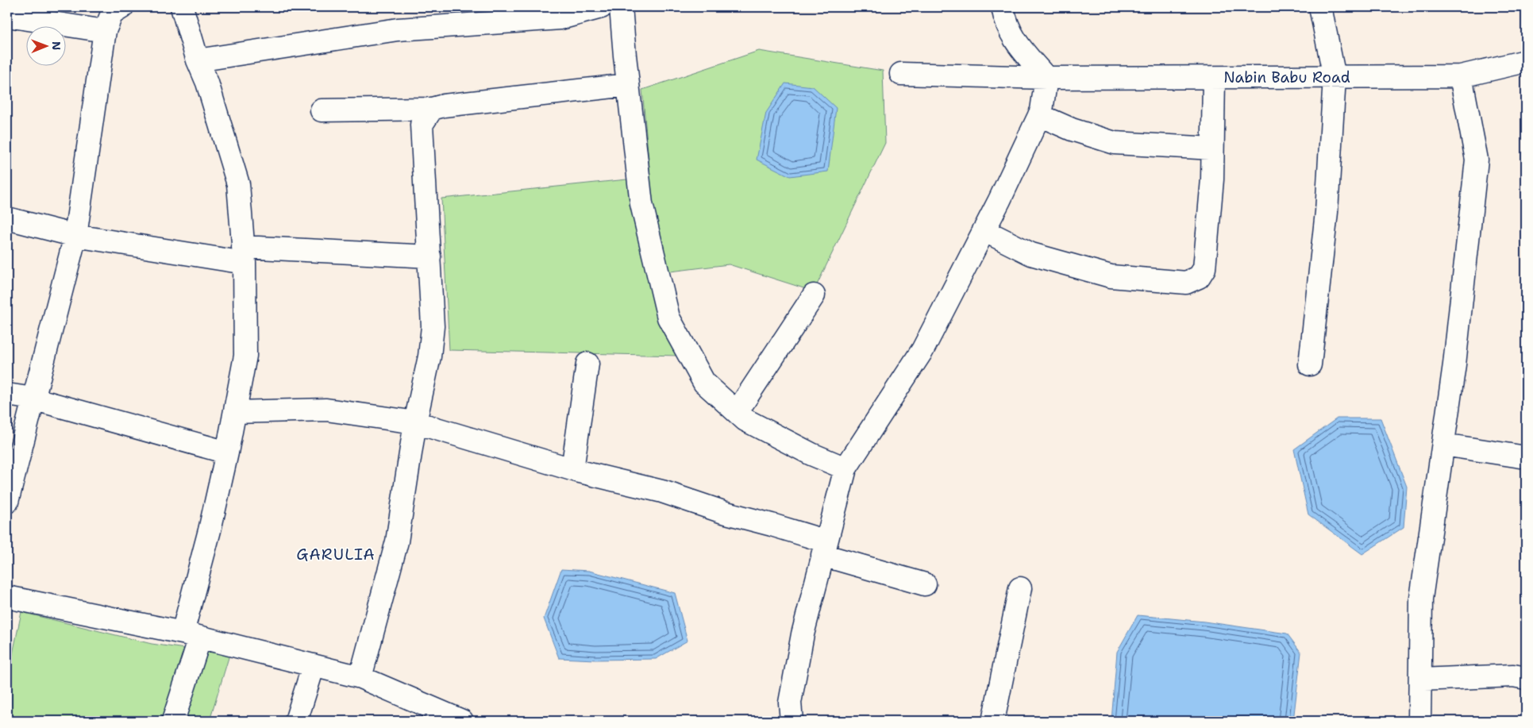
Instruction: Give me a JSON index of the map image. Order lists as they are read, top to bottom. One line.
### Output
{"streets":{"street":["Nabin Babu Road"]},"districts":["GARULIA"],"north":"right"}
